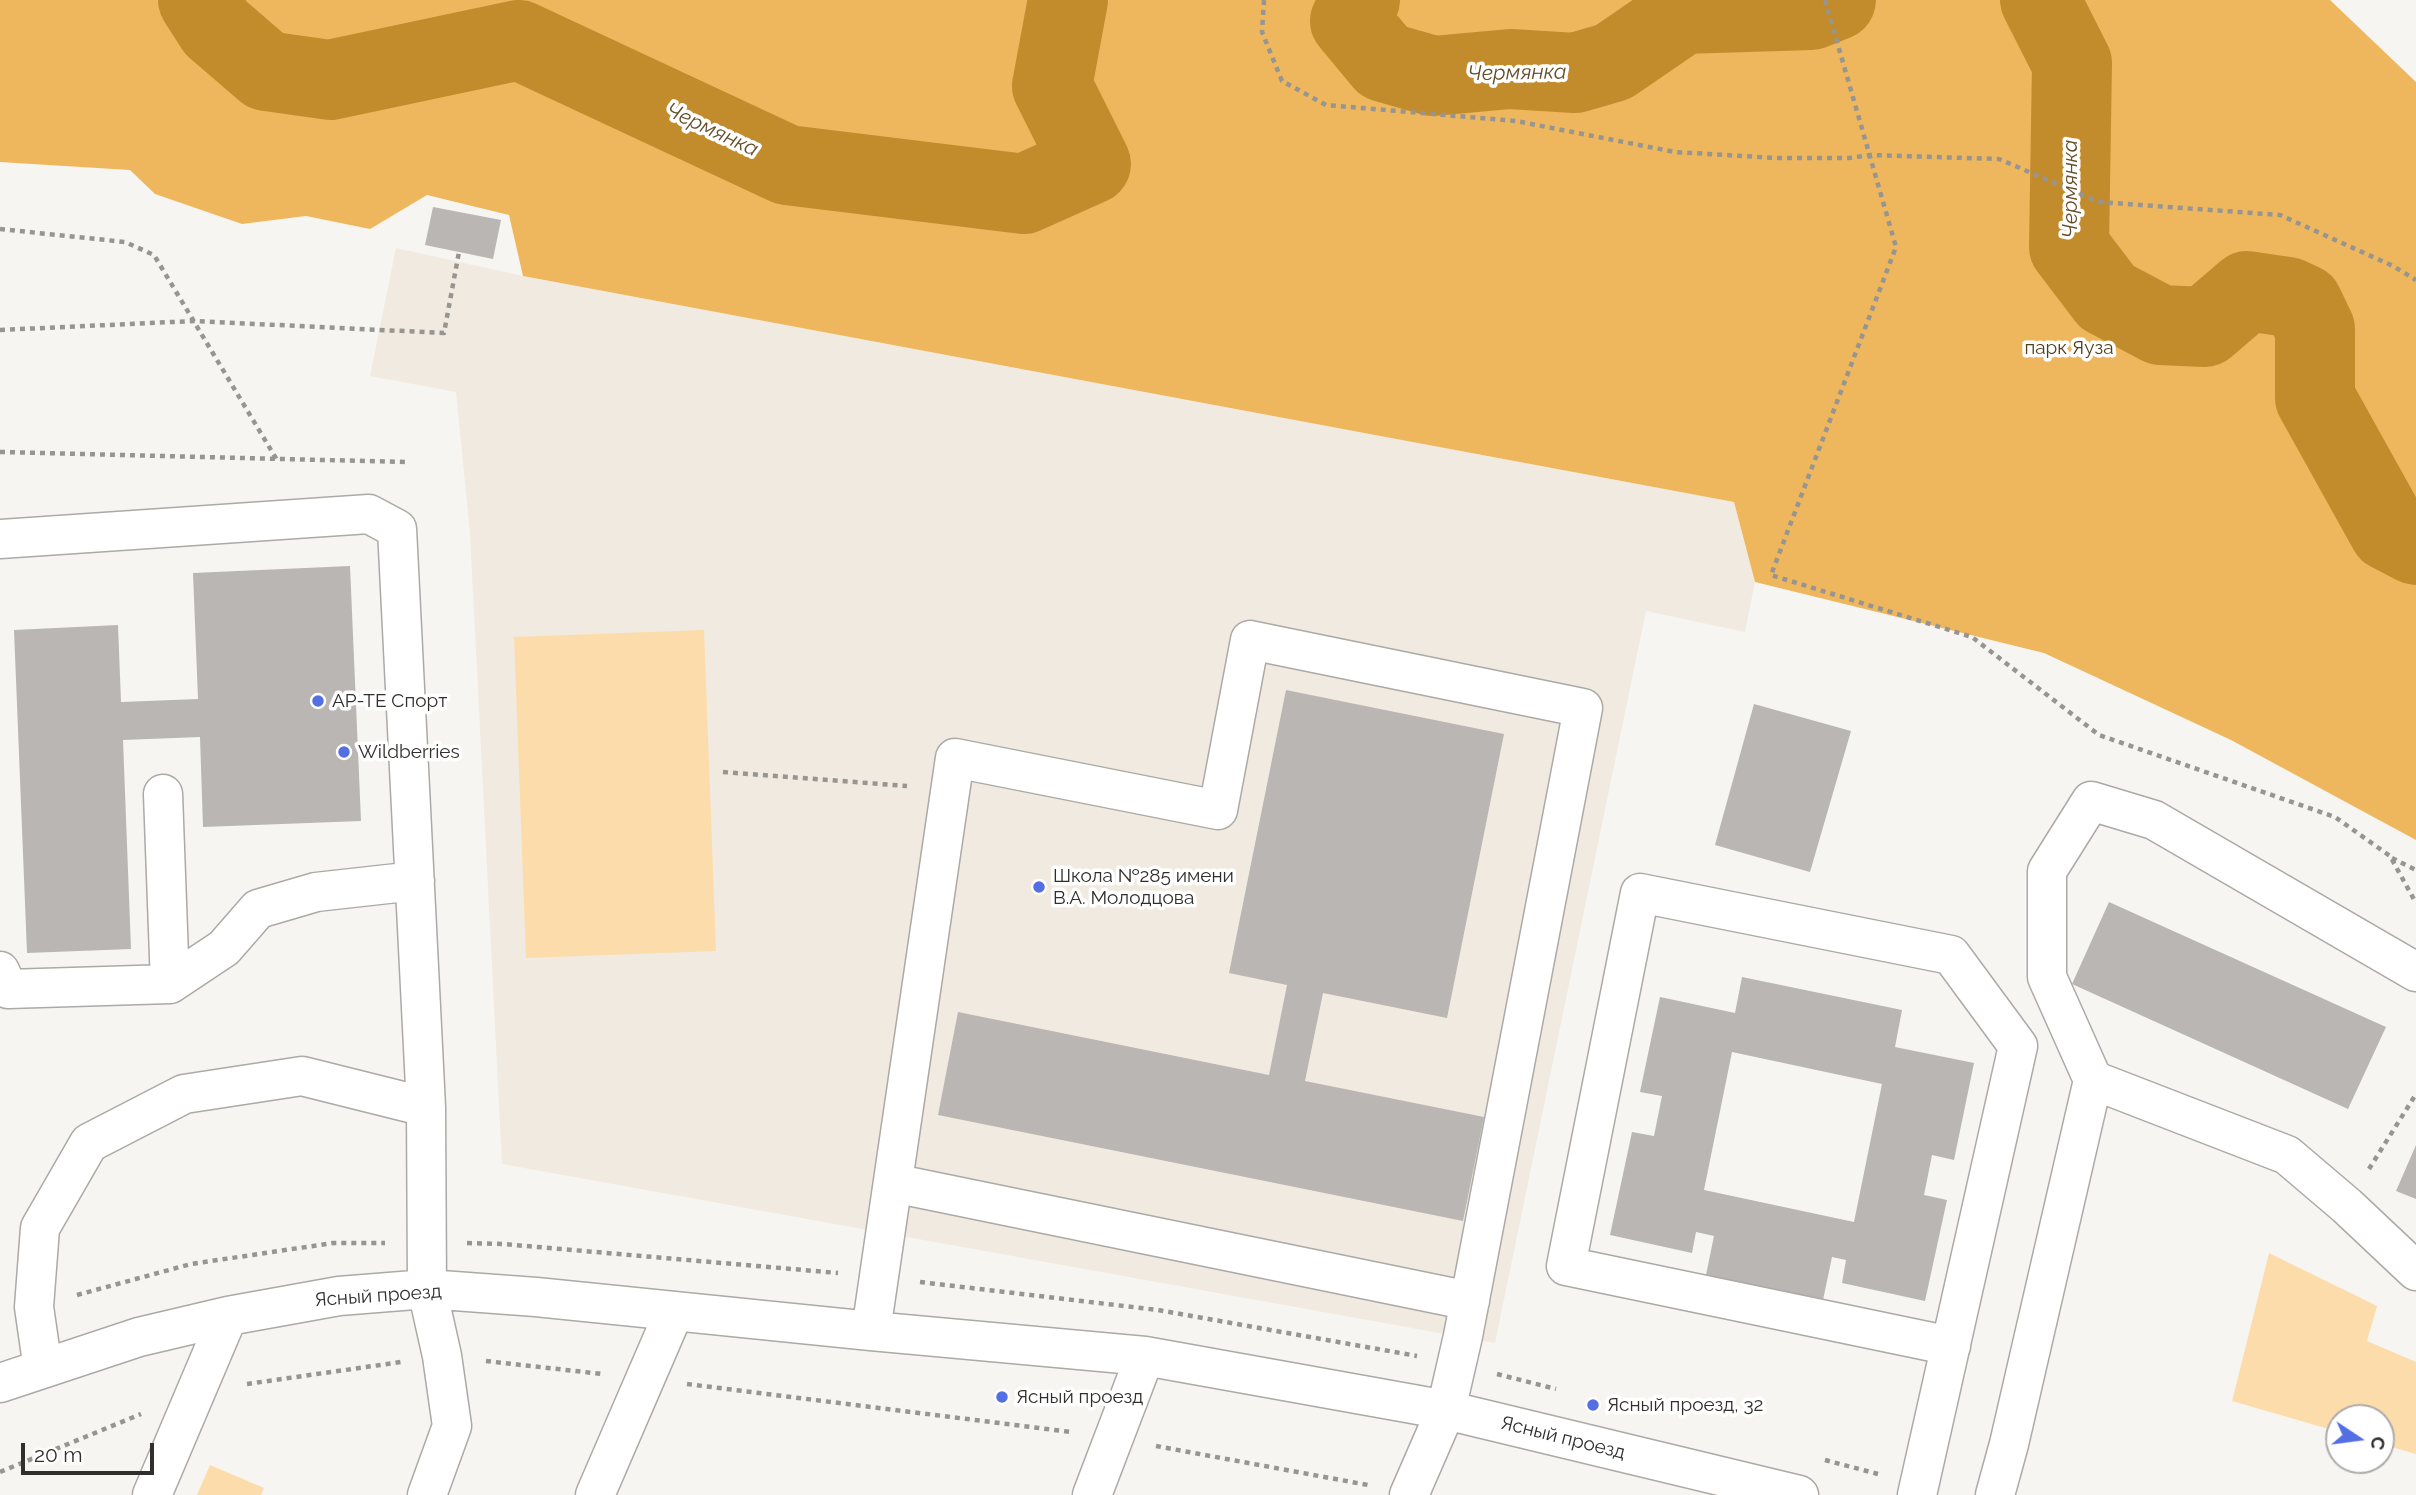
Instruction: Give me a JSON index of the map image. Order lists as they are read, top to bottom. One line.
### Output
{"streets":{"street":["Ясный проезд"]},"water":["Чермянка"],"parks":["парк Яуза"],"places":["АР-ТЕ Спорт","Wildberries","Школа №285 имени В.А. Молодцова","Ясный проезд","Ясный проезд, 32"],"scale_bar":"20 m","north":"right"}
